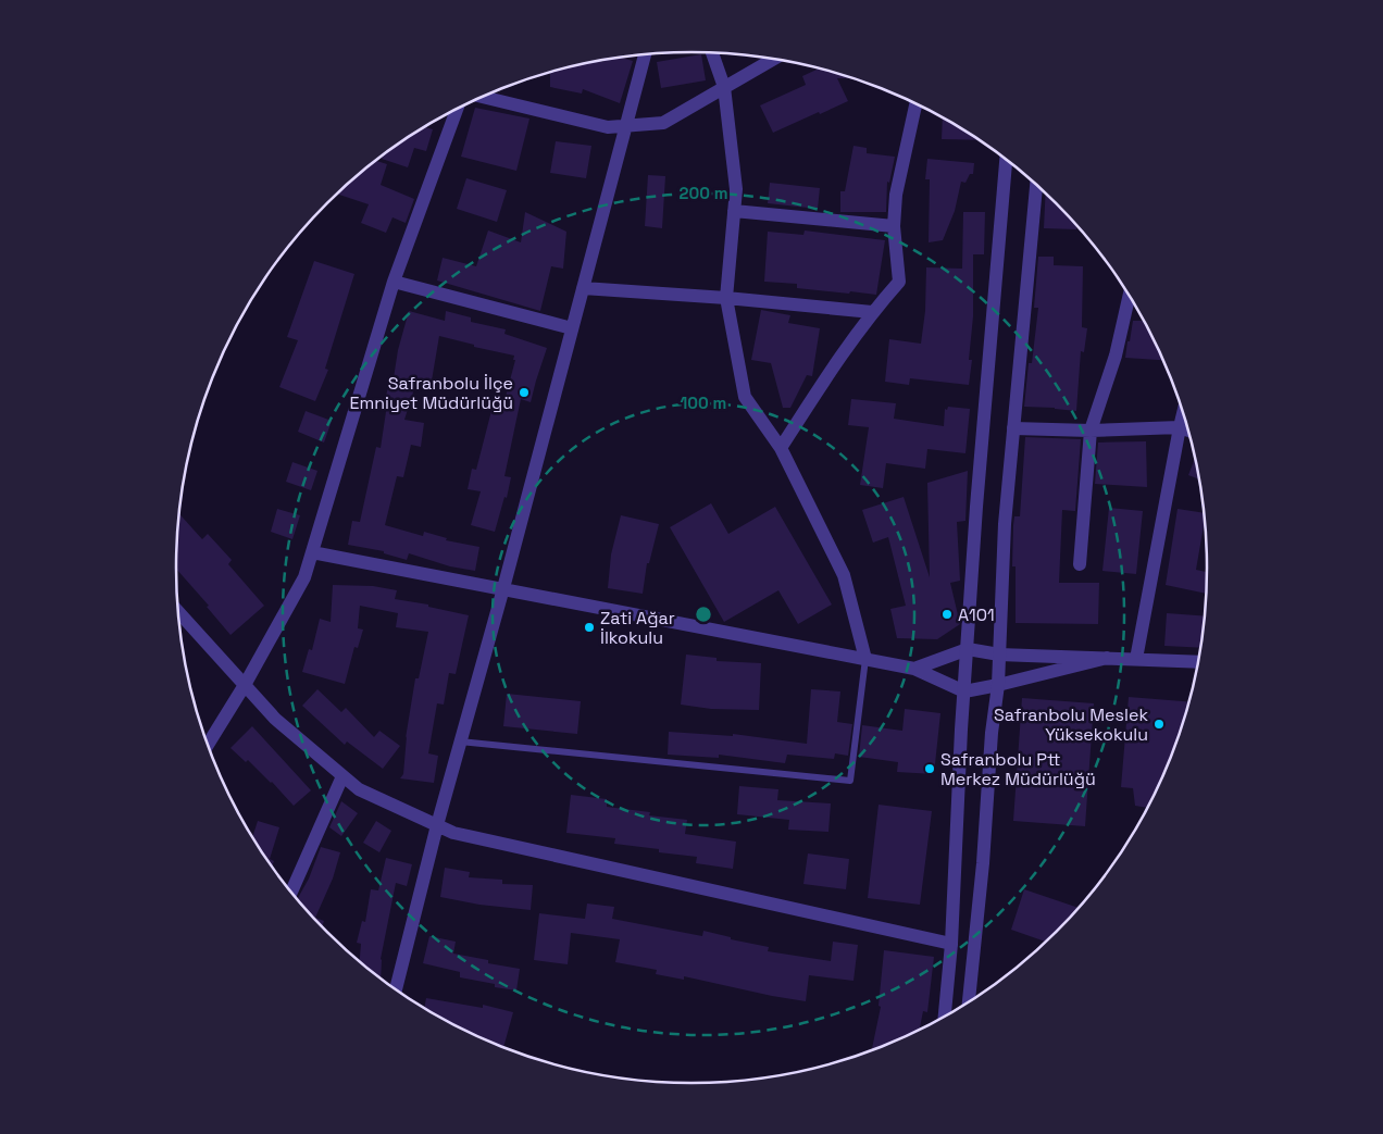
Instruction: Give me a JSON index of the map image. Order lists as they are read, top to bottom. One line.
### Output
{"places":["Safranbolu İlçe Emniyet Müdürlüğü","A101","Zati Ağar İlkokulu","Safranbolu Meslek Yüksekokulu","Safranbolu Ptt Merkez Müdürlüğü"],"rings":["200 m","100 m"]}
